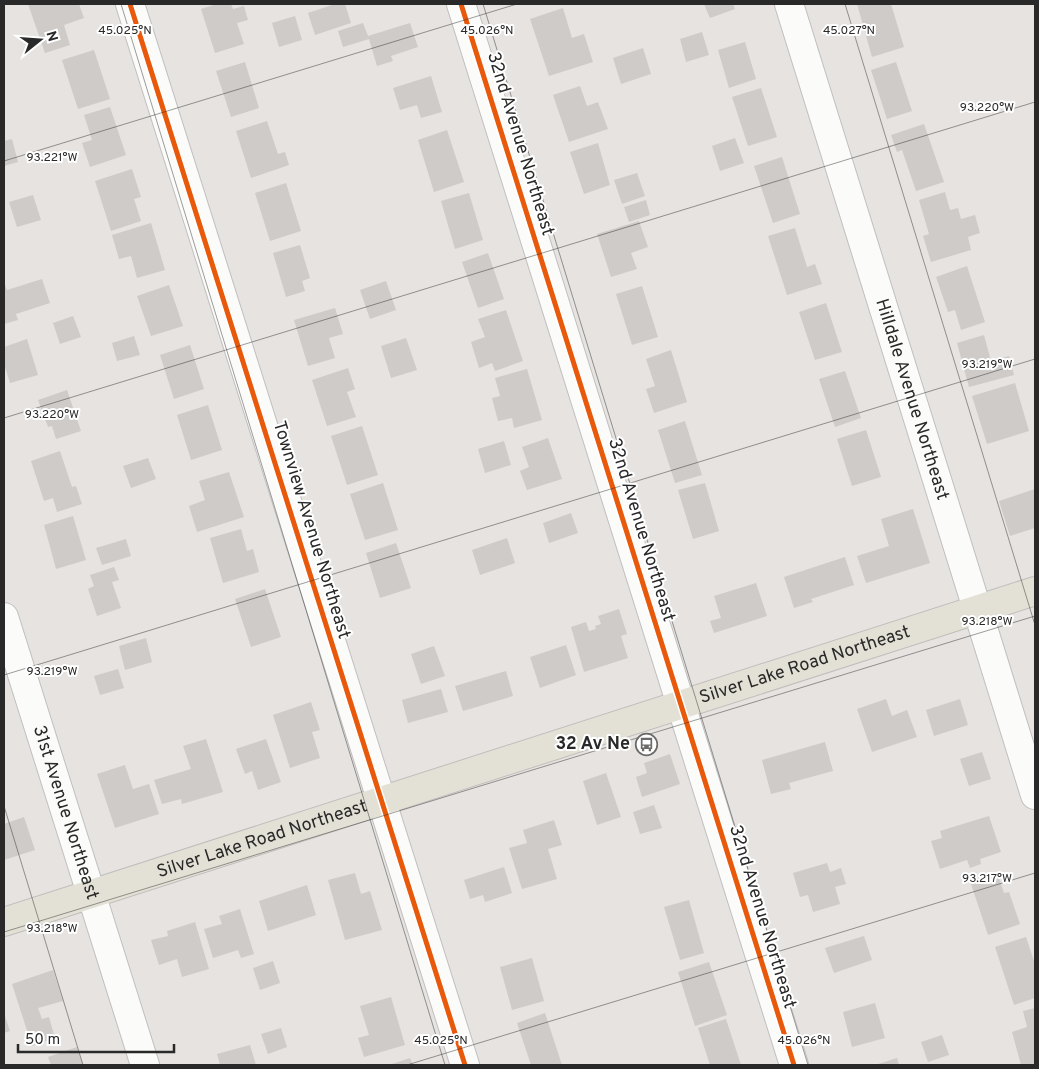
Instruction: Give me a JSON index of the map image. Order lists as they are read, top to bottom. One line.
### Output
{"streets":{"main road":["Silver Lake Road Northeast"],"street":["32nd Avenue Northeast","Hilldale Avenue Northeast","Townview Avenue Northeast","31st Avenue Northeast"]},"crossings":[["32nd Avenue Northeast","Silver Lake Road Northeast"],["Hilldale Avenue Northeast","Silver Lake Road Northeast"],["Townview Avenue Northeast","Silver Lake Road Northeast"],["Silver Lake Road Northeast","31st Avenue Northeast"]],"places":{"bus stop":["32 Av Ne"]},"scale_bar":"50 m","north":"right","coordinates":["45.025°N","45.026°N","45.027°N","93.220°W","93.221°W","93.219°W","93.218°W","93.217°W"]}
